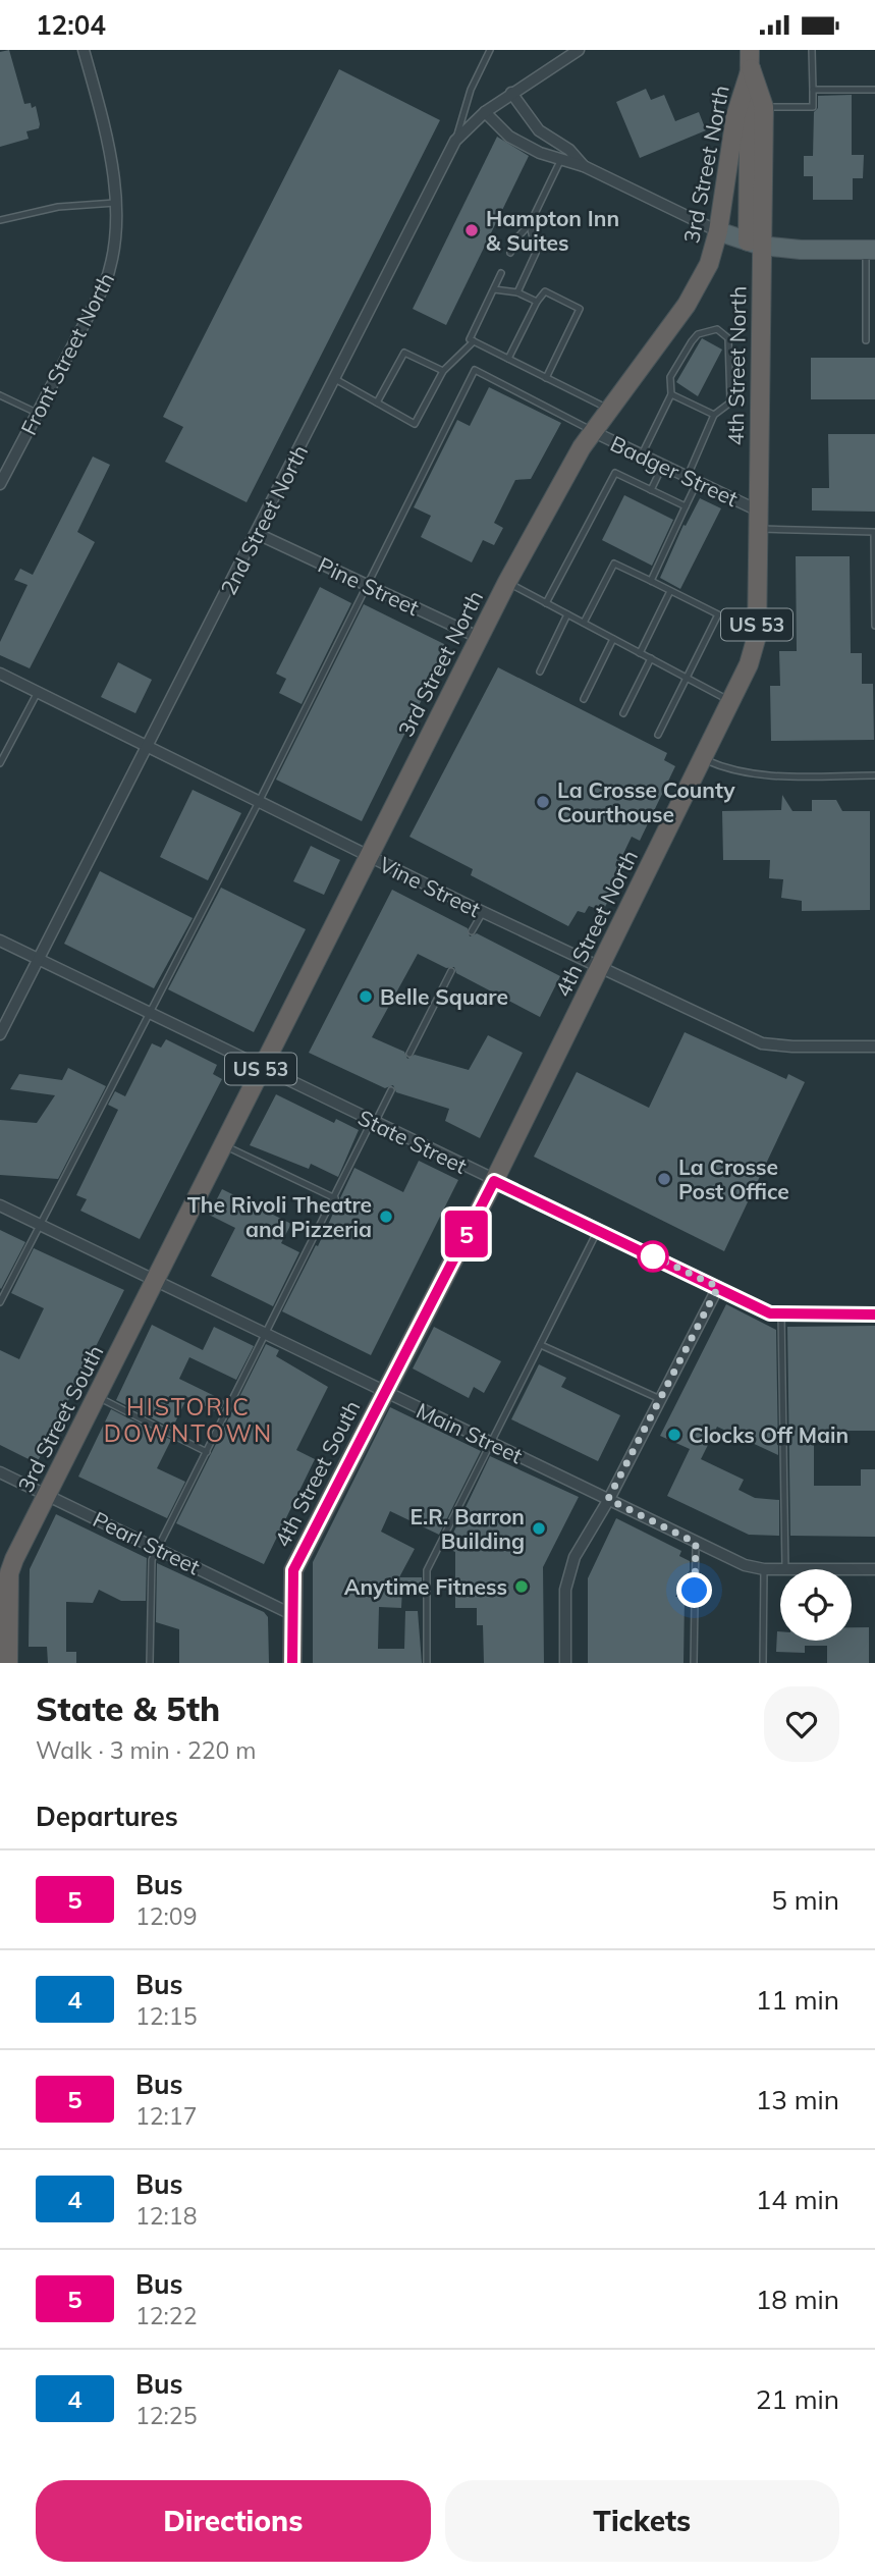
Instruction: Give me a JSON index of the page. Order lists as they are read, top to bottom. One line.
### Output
{"streets":{"highway":["3rd Street North","4th Street North","US 53","3rd Street South","4th Street South"],"street":["Front Street North","Badger Street","2nd Street North","Pine Street","Vine Street","State Street","Main Street","Pearl Street"]},"crossings":[["3rd Street North","4th Street North"],["3rd Street North","Badger Street"],["3rd Street North","Pine Street"],["3rd Street North","Vine Street"],["3rd Street North","State Street"],["3rd Street North","3rd Street South"],["3rd Street North","Main Street"],["4th Street North","Badger Street"],["4th Street North","Vine Street"],["4th Street North","State Street"],["4th Street North","Main Street"],["4th Street North","4th Street South"],["2nd Street North","Pine Street"],["2nd Street North","Vine Street"],["2nd Street North","State Street"],["3rd Street South","Main Street"],["3rd Street South","Pearl Street"],["Main Street","4th Street South"],["4th Street South","Pearl Street"]],"districts":["HISTORIC DOWNTOWN"],"places":["Hampton Inn & Suites","La Crosse County Courthouse","Belle Square","La Crosse Post Office","The Rivoli Theatre and Pizzeria","Clocks Off Main","E.R. Barron Building","Anytime Fitness"],"lines":["bus line 5"],"page":{"status":"12:04","on_map":"5","heading":[["State & 5th","Walk · 3 min · 220 m"],"Departures"],"list":[{"mark":"5","name":"Bus","note":"12:09","value":"5 min"},{"mark":"4","name":"Bus","note":"12:15","value":"11 min"},{"mark":"5","name":"Bus","note":"12:17","value":"13 min"},{"mark":"4","name":"Bus","note":"12:18","value":"14 min"},{"mark":"5","name":"Bus","note":"12:22","value":"18 min"},{"mark":"4","name":"Bus","note":"12:25","value":"21 min"}],"buttons":["Directions","Tickets"]}}
